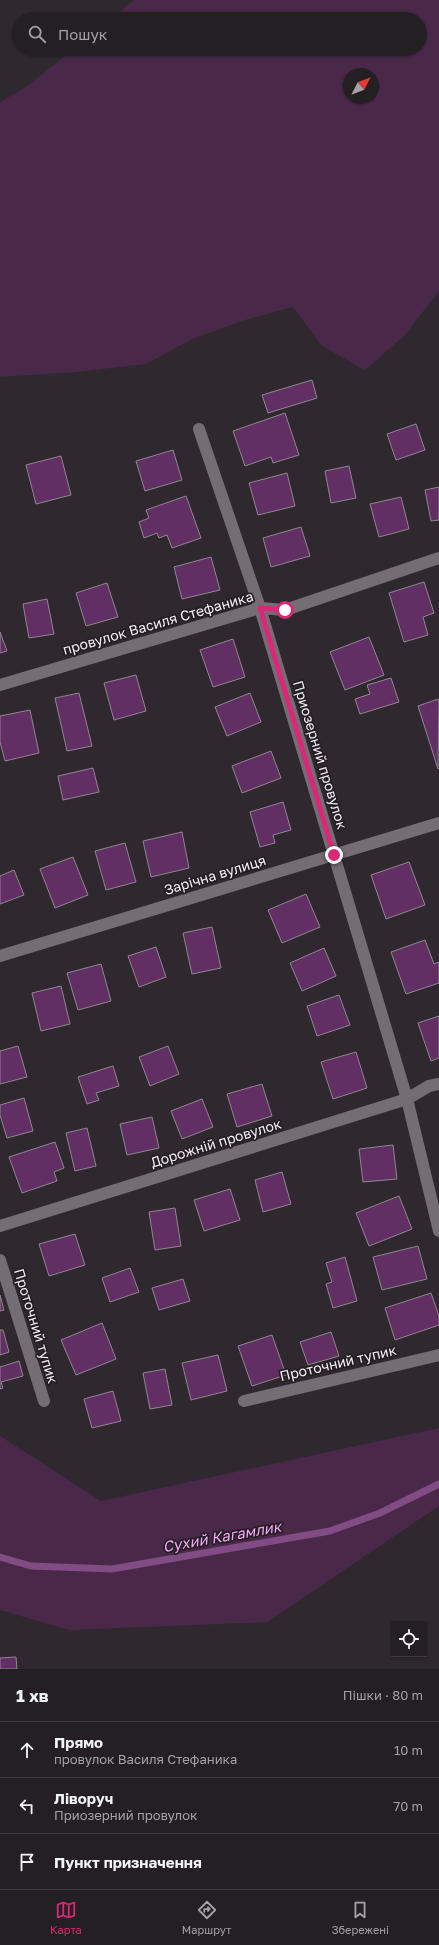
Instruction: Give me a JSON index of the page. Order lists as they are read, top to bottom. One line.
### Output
{"streets":{"street":["провулок Василя Стефаника","Приозерний провулок","Зарічна вулиця","Дорожній провулок","Проточний тупик"]},"crossings":[["провулок Василя Стефаника","Приозерний провулок"],["Приозерний провулок","Зарічна вулиця"],["Приозерний провулок","Дорожній провулок"]],"water":["Сухий Кагамлик"],"north":"top right","page":{"search":"Пошук","heading":["1 хв","Пішки · 80 m"],"list":[["Прямо","провулок Василя Стефаника","10 m"],["Ліворуч","Приозерний провулок","70 m"],"Пункт призначення"],"nav":["Карта","Маршрут","Збережені"]}}
